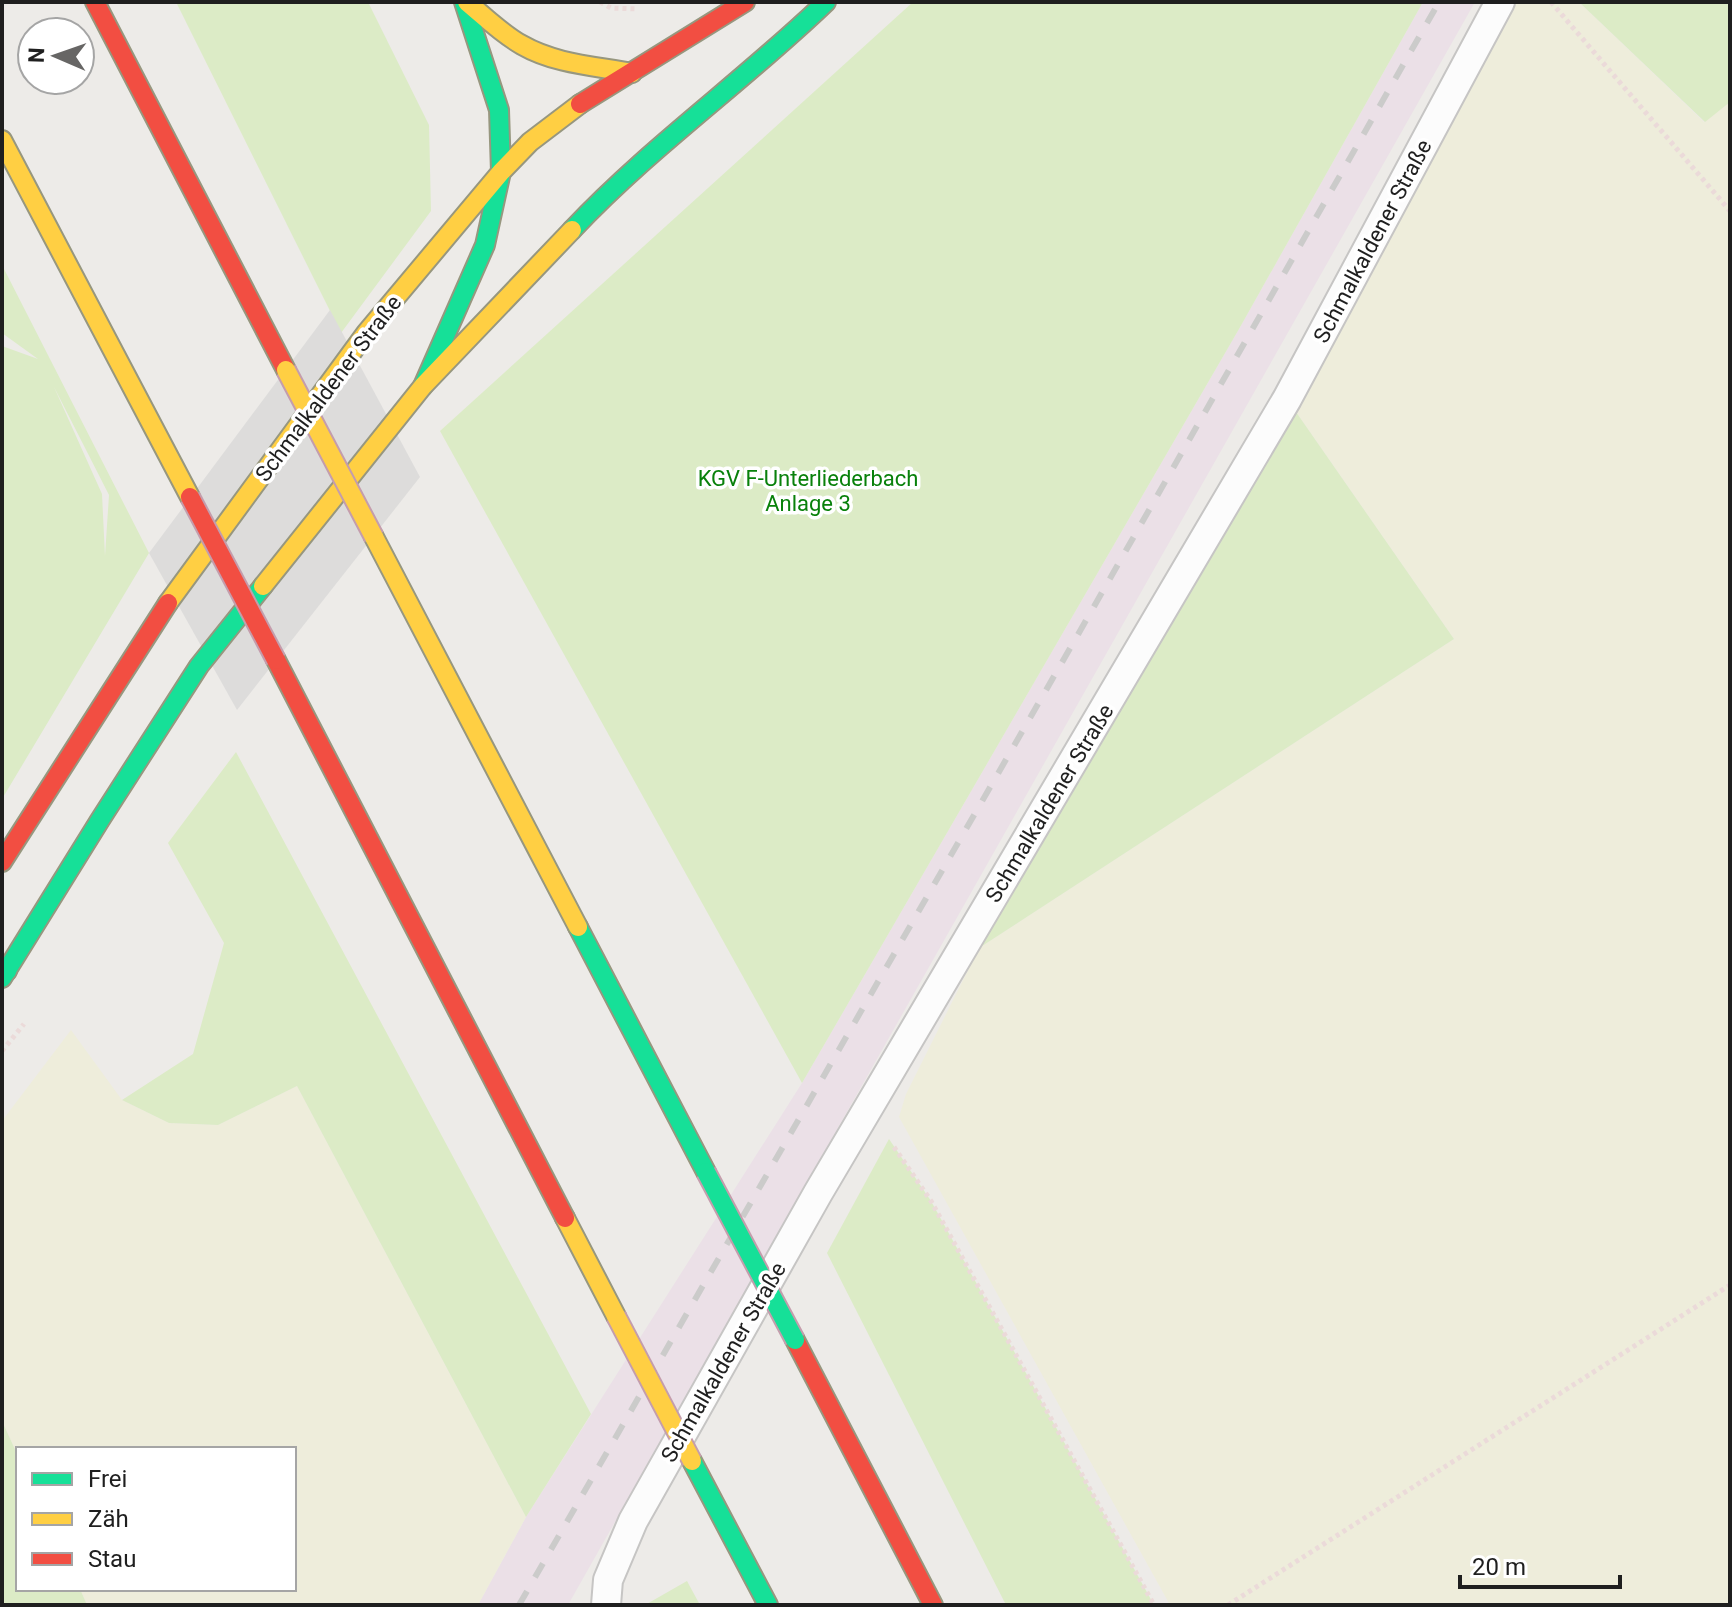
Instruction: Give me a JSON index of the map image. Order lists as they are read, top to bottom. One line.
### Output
{"streets":{"main road":["Schmalkaldener Straße"]},"parks":["KGV F-Unterliederbach Anlage 3"],"legend":["Frei","Zäh","Stau"],"scale_bar":"20 m","north":"left"}
